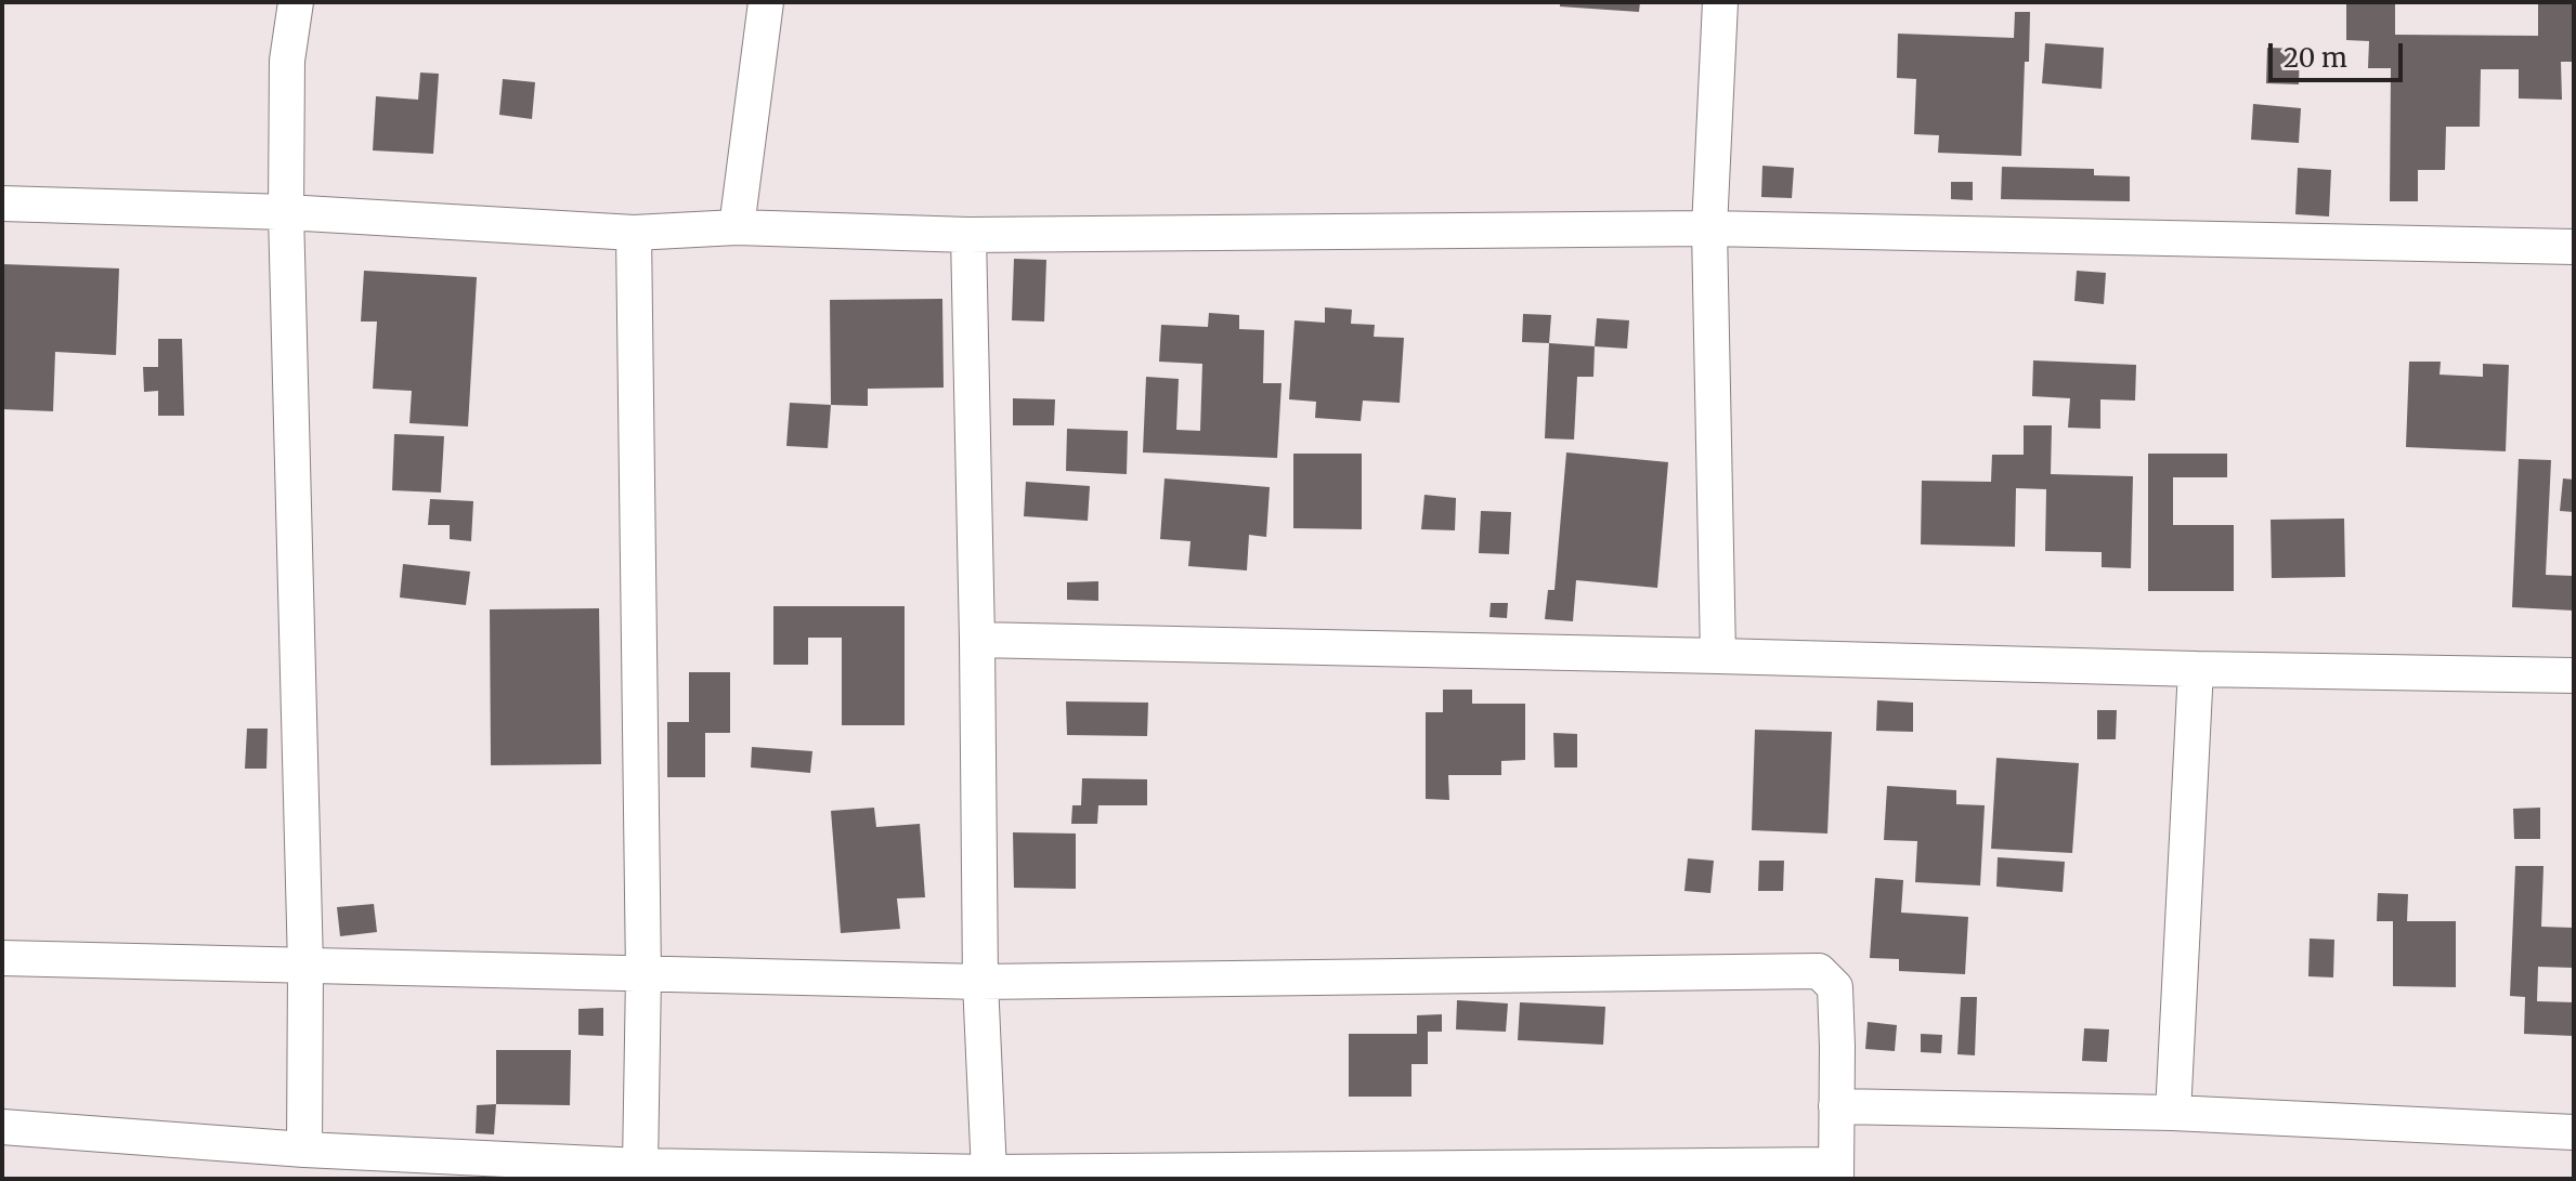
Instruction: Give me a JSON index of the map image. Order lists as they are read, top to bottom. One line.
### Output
{"scale_bar":"20 m"}
